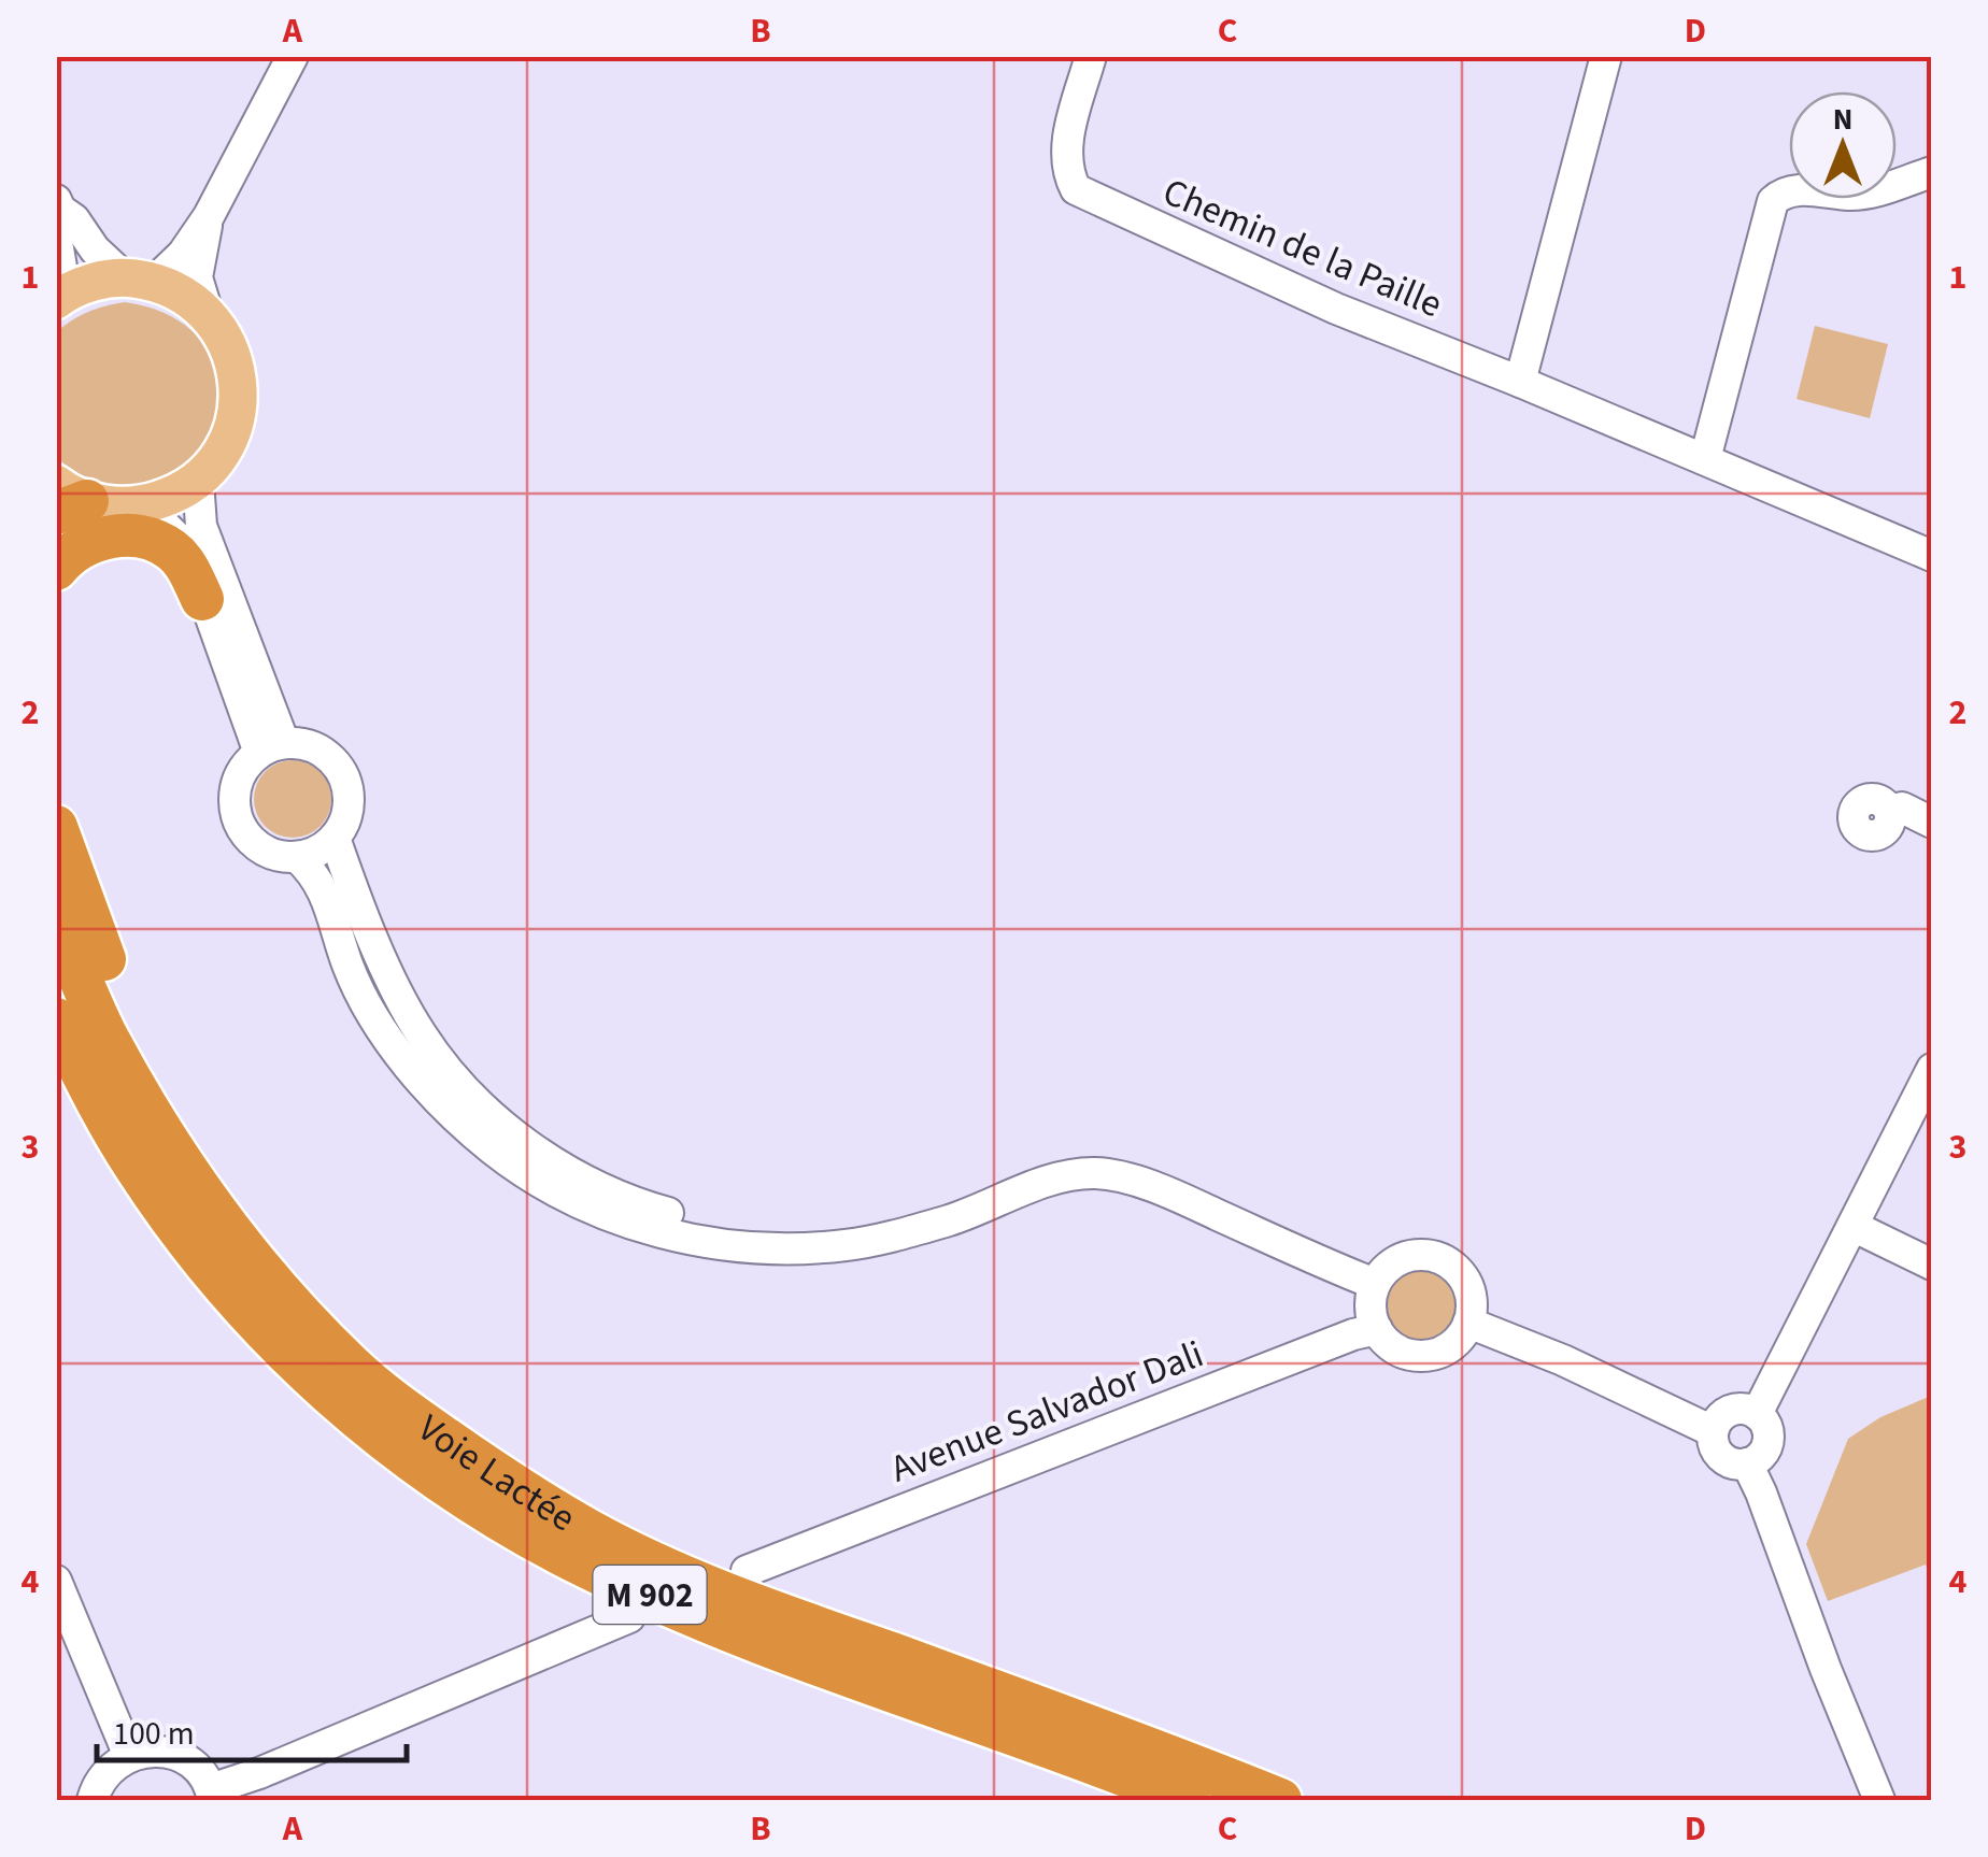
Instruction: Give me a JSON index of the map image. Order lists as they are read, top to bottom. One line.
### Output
{"streets":{"highway":["Voie Lactée","M 902"],"street":["Chemin de la Paille","Avenue Salvador Dali"]},"scale_bar":"100 m","north":"top","grid":{"columns":["A","B","C","D"],"rows":["1","2","3","4"]}}
